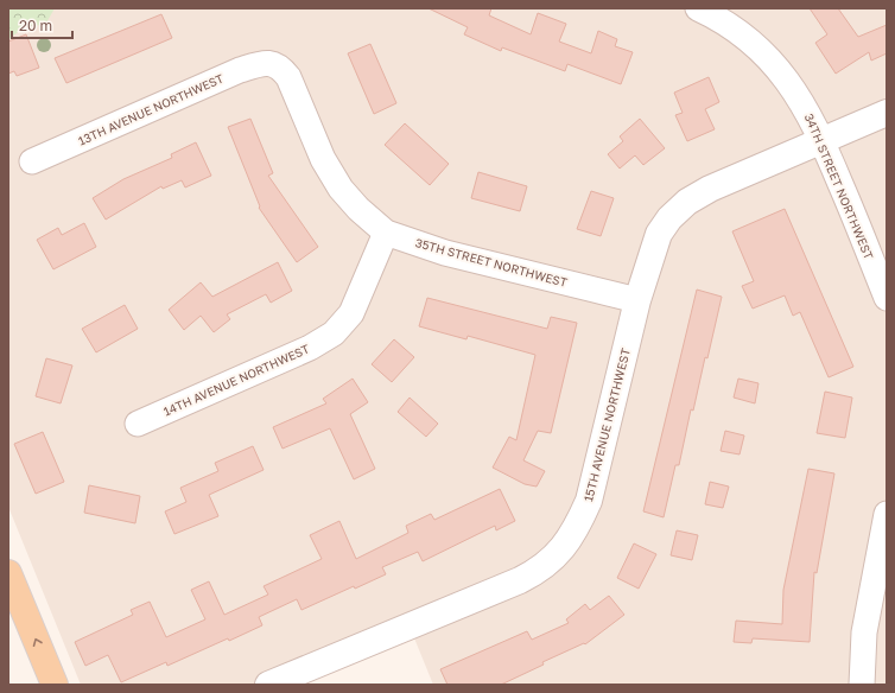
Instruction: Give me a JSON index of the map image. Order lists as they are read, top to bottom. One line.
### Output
{"streets":{"street":["13TH AVENUE NORTHWEST","34TH STREET NORTHWEST","35TH STREET NORTHWEST","14TH AVENUE NORTHWEST","15TH AVENUE NORTHWEST"]},"crossings":[["13TH AVENUE NORTHWEST","35TH STREET NORTHWEST"],["34TH STREET NORTHWEST","15TH AVENUE NORTHWEST"],["35TH STREET NORTHWEST","14TH AVENUE NORTHWEST"],["35TH STREET NORTHWEST","15TH AVENUE NORTHWEST"]],"scale_bar":"20 m"}
